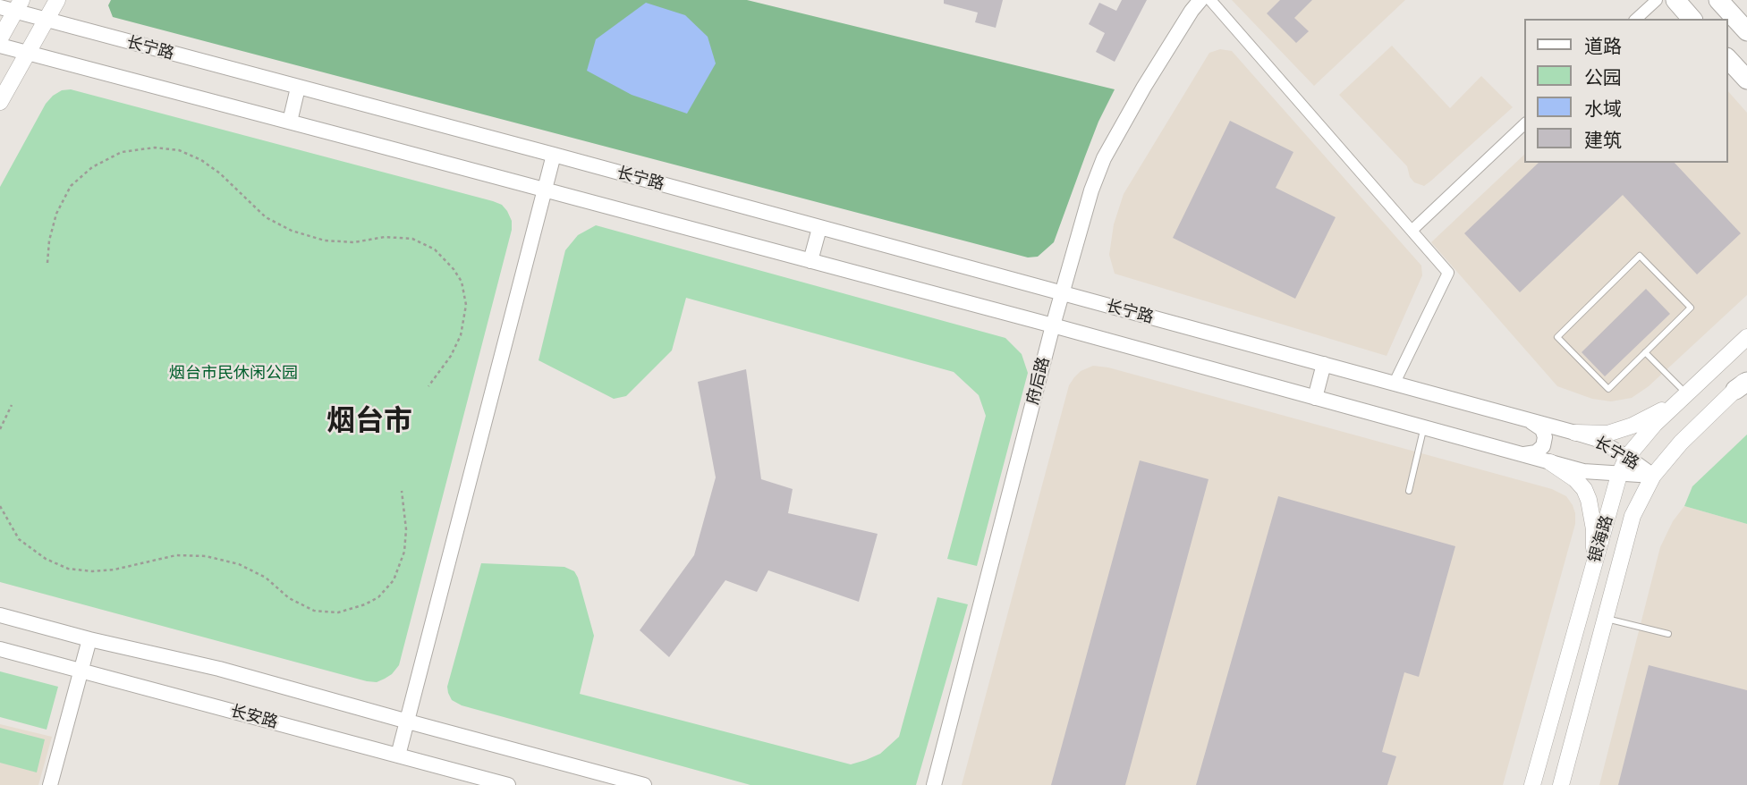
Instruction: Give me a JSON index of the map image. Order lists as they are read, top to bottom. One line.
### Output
{"streets":{"main road":["银海路"],"street":["长宁路","府后路","长安路"]},"crossings":[["长宁路","府后路"],["长宁路","银海路"]],"districts":["烟台市"],"parks":["烟台市民休闲公园"],"legend":["道路","公园","水域","建筑"]}
